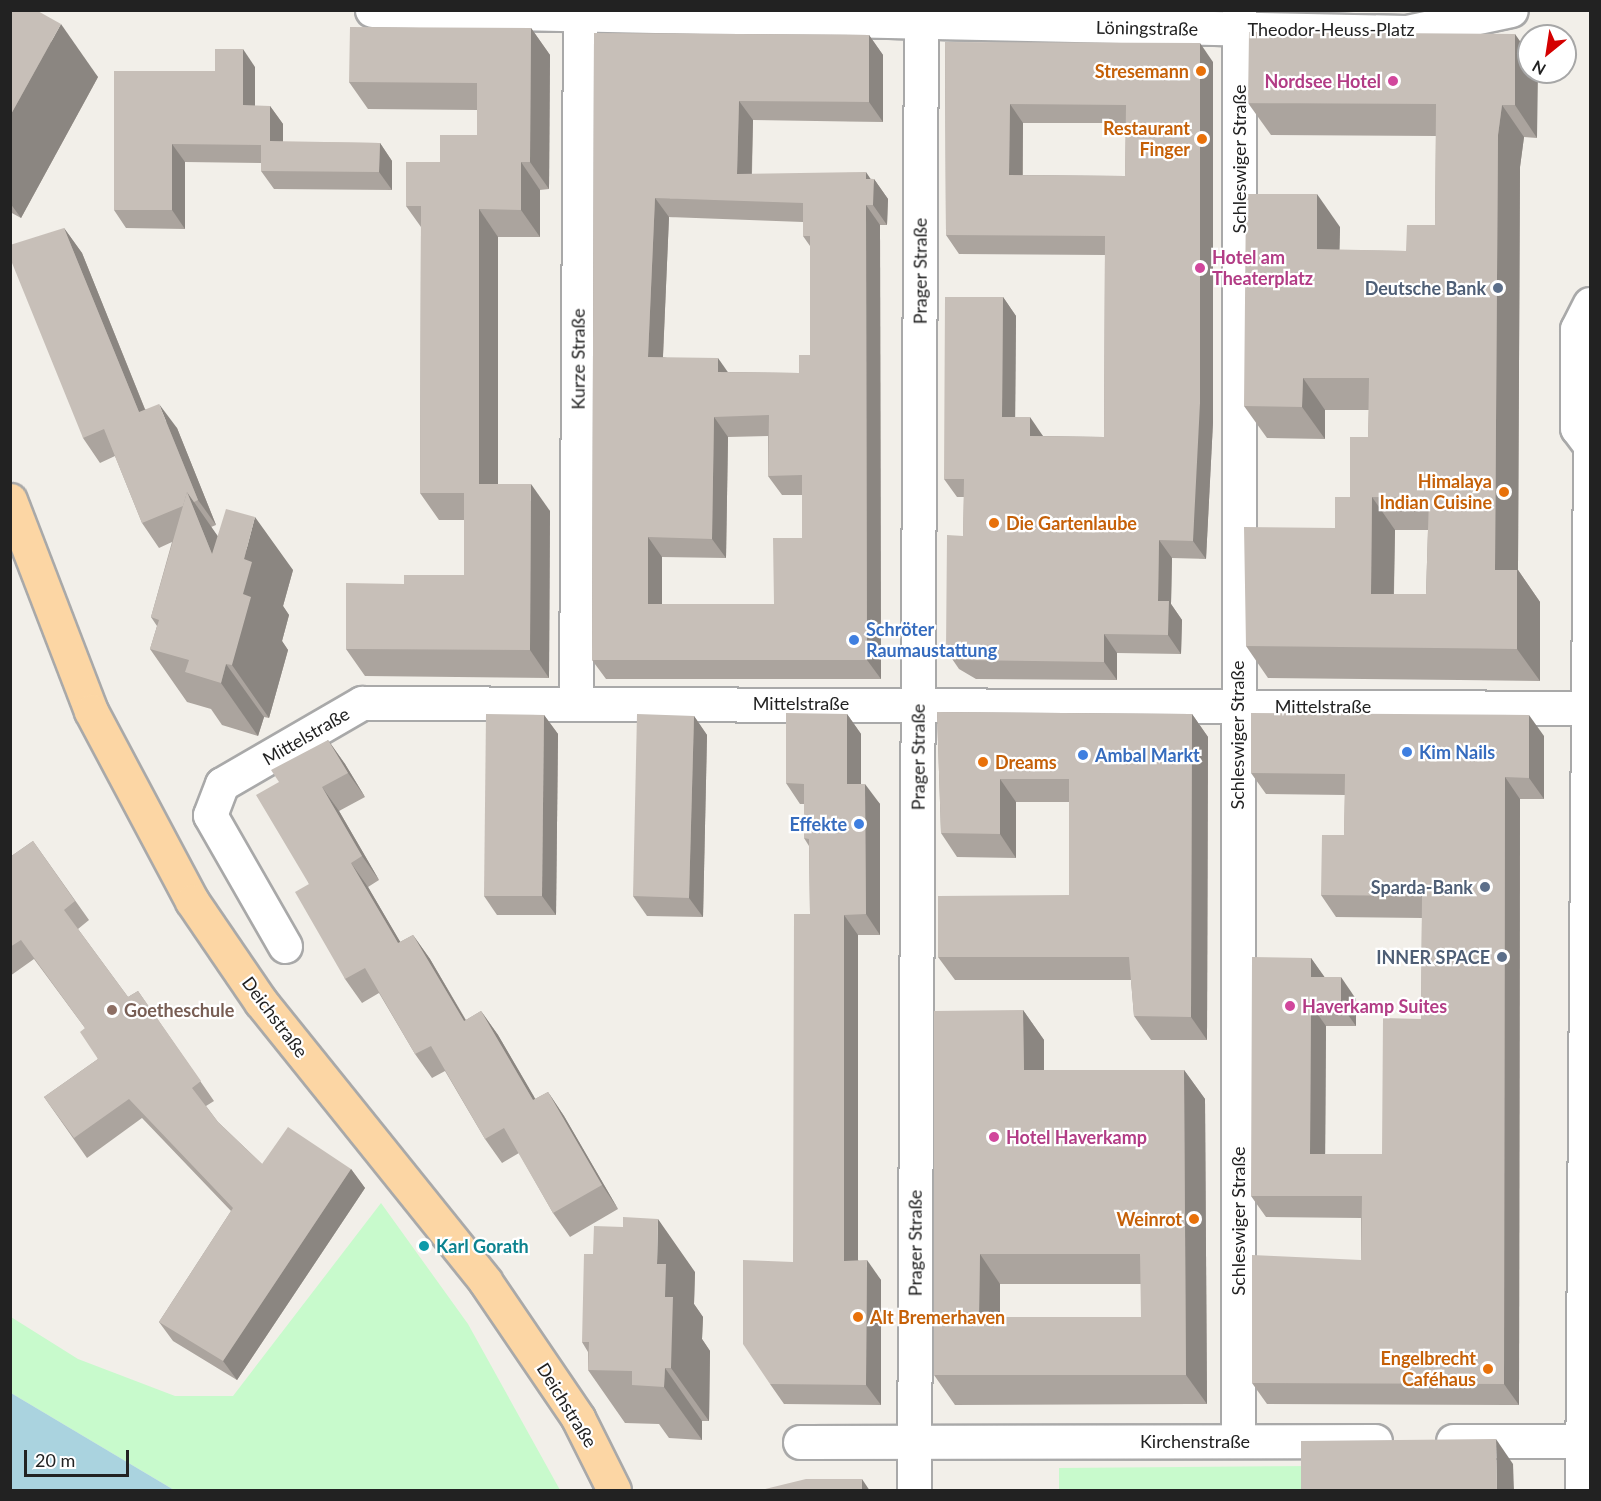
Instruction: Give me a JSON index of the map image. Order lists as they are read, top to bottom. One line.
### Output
{"streets":{"main road":["Deichstraße"],"street":["Löningstraße","Theodor-Heuss-Platz","Schleswiger Straße","Prager Straße","Kurze Straße","Mittelstraße","Kirchenstraße"]},"crossings":[["Löningstraße","Theodor-Heuss-Platz"],["Löningstraße","Schleswiger Straße"],["Löningstraße","Prager Straße"],["Löningstraße","Kurze Straße"],["Theodor-Heuss-Platz","Schleswiger Straße"],["Schleswiger Straße","Mittelstraße"],["Schleswiger Straße","Kirchenstraße"],["Prager Straße","Mittelstraße"],["Prager Straße","Kirchenstraße"],["Kurze Straße","Mittelstraße"]],"places":["Stresemann","Nordsee Hotel","Restaurant Finger","Hotel am Theaterplatz","Deutsche Bank","Himalaya Indian Cuisine","Die Gartenlaube","Schröter Raumaustattung","Kim Nails","Ambal Markt","Dreams","Effekte","Sparda-Bank","INNER SPACE","Haverkamp Suites","Goetheschule","Hotel Haverkamp","Weinrot","Karl Gorath","Alt Bremerhaven","Engelbrecht Caféhaus"],"scale_bar":"20 m","north":"bottom left"}
